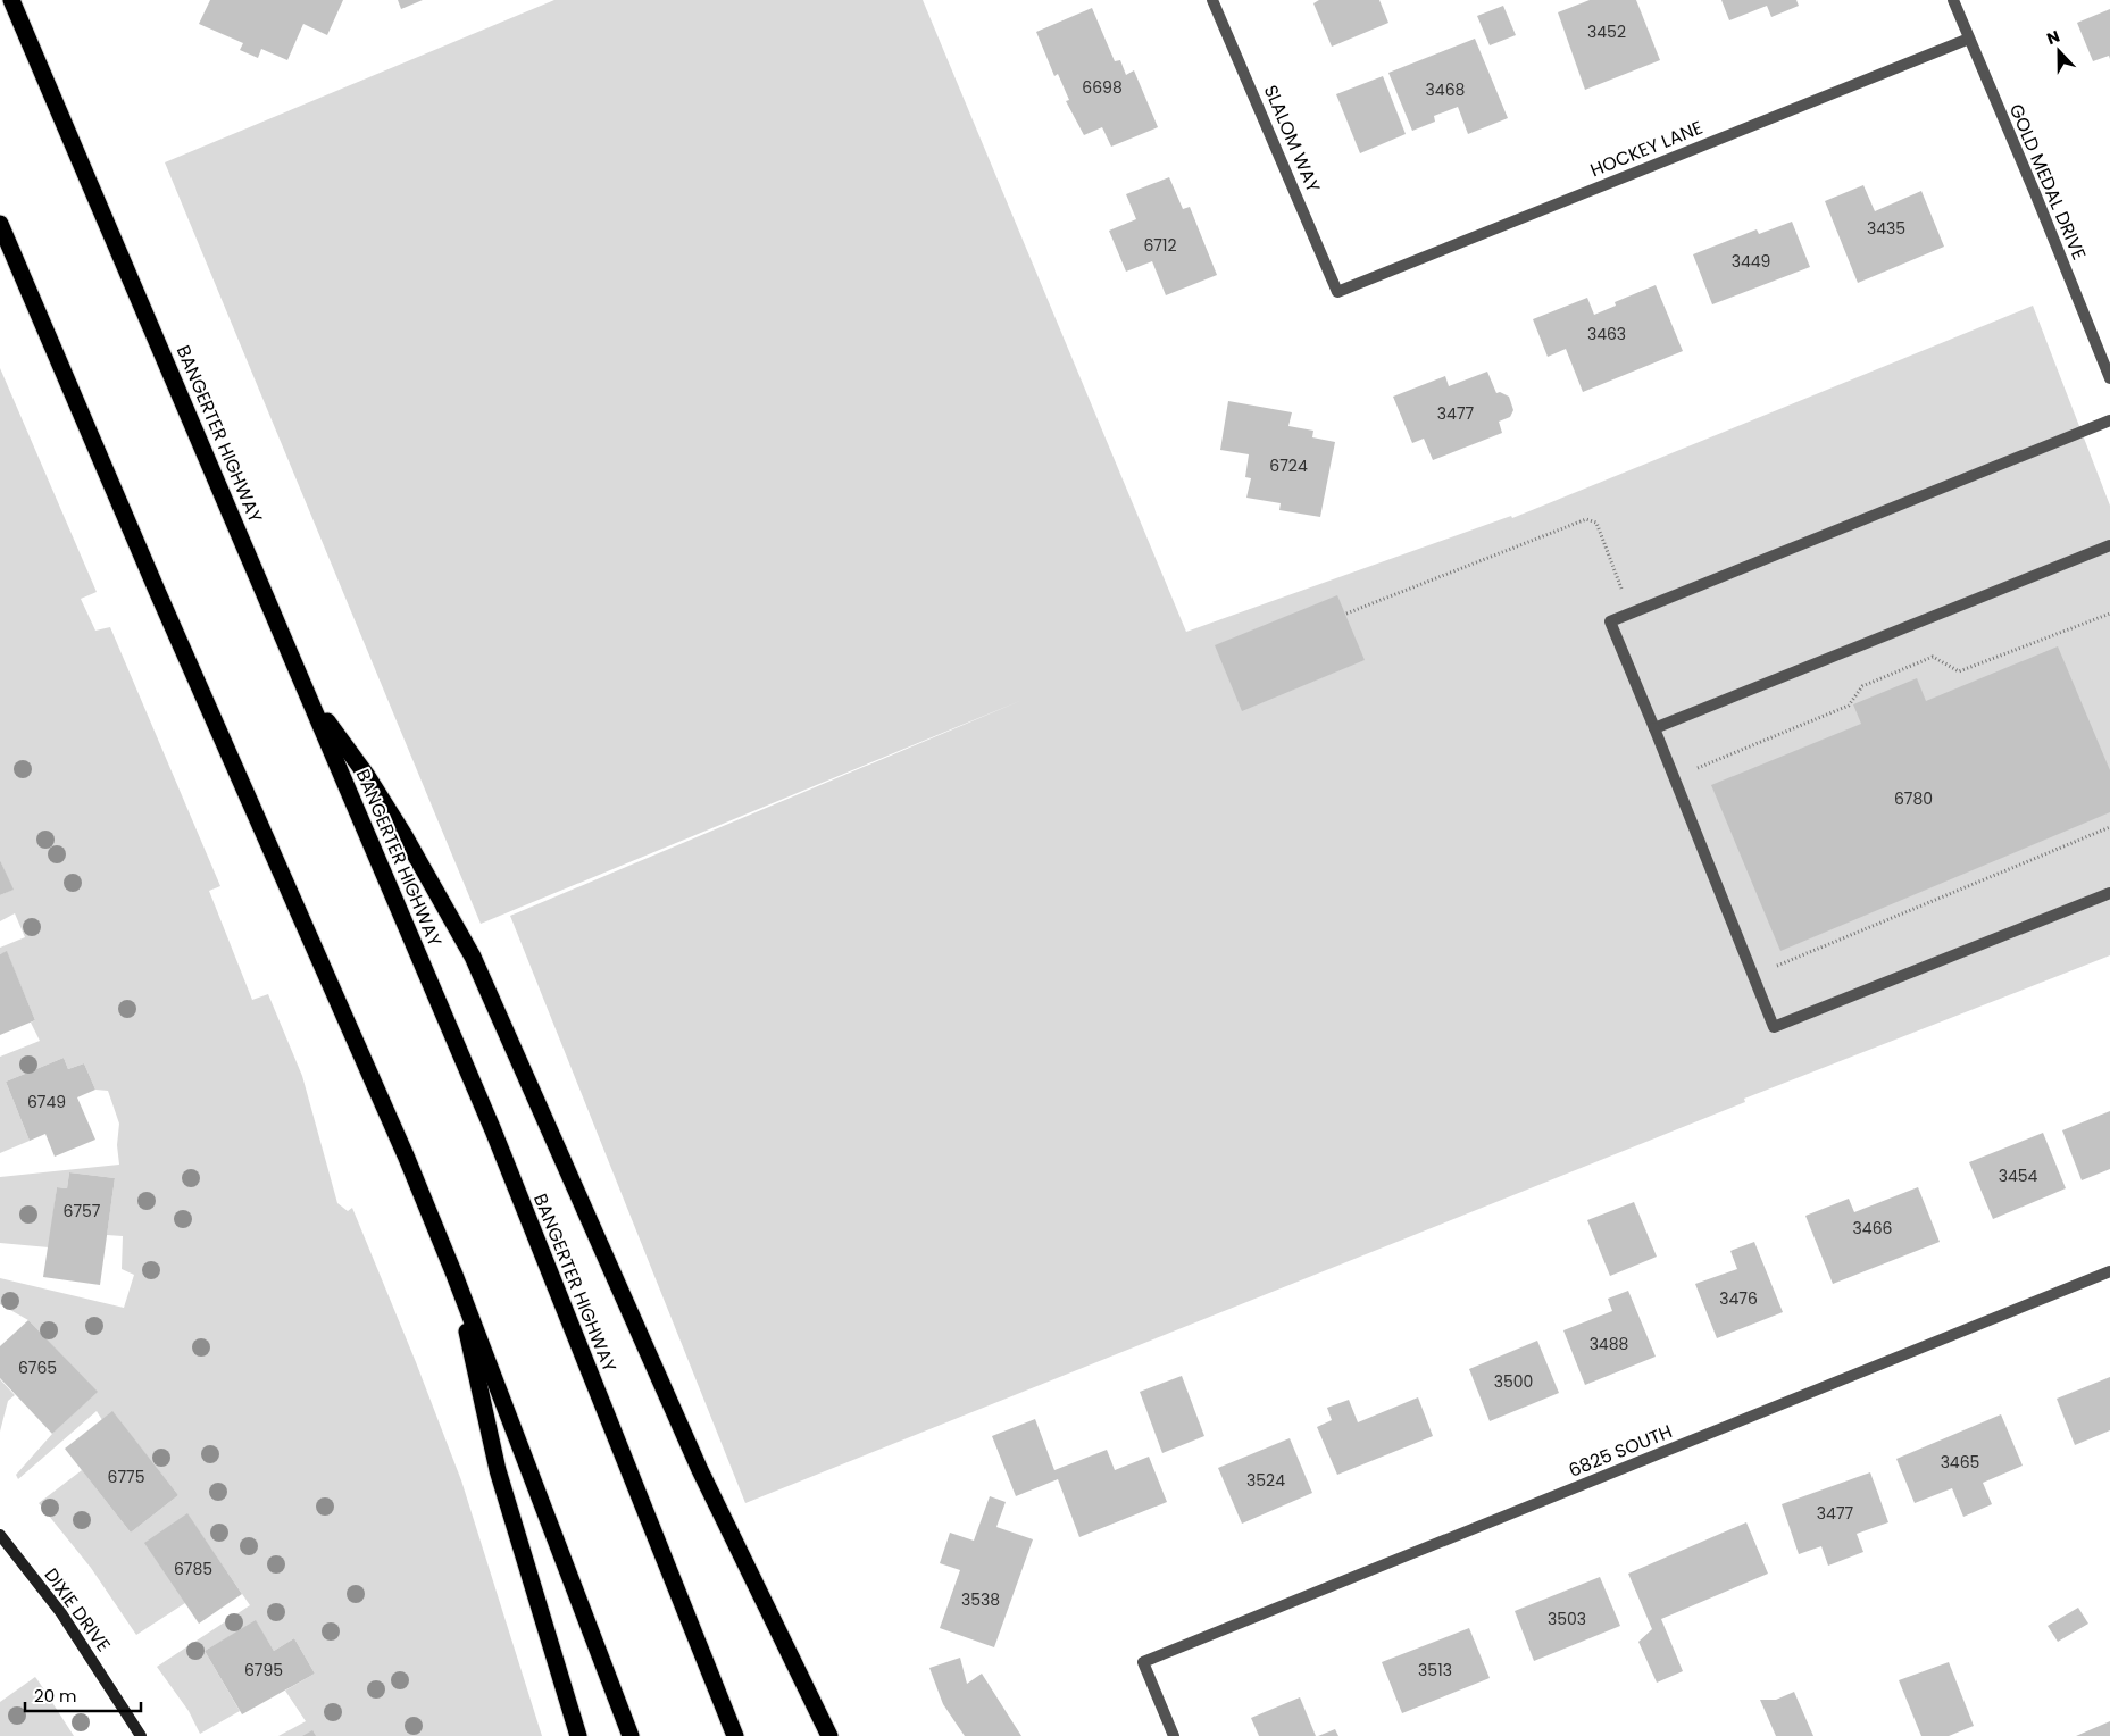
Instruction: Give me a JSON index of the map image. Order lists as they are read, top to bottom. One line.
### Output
{"streets":{"highway":["BANGERTER HIGHWAY"],"street":["SLALOM WAY","HOCKEY LANE","GOLD MEDAL DRIVE","6825 SOUTH","DIXIE DRIVE"]},"crossings":[["SLALOM WAY","HOCKEY LANE"],["HOCKEY LANE","GOLD MEDAL DRIVE"]],"house_numbers":["3452","6698","3468","3435","6712","3449","3463","3477","6724","6780","6749","3454","6757","3466","3476","3488","6765","3500","3465","6775","3524","3477","6785","3538","3503","6795","3513"],"scale_bar":"20 m","north":"top"}
